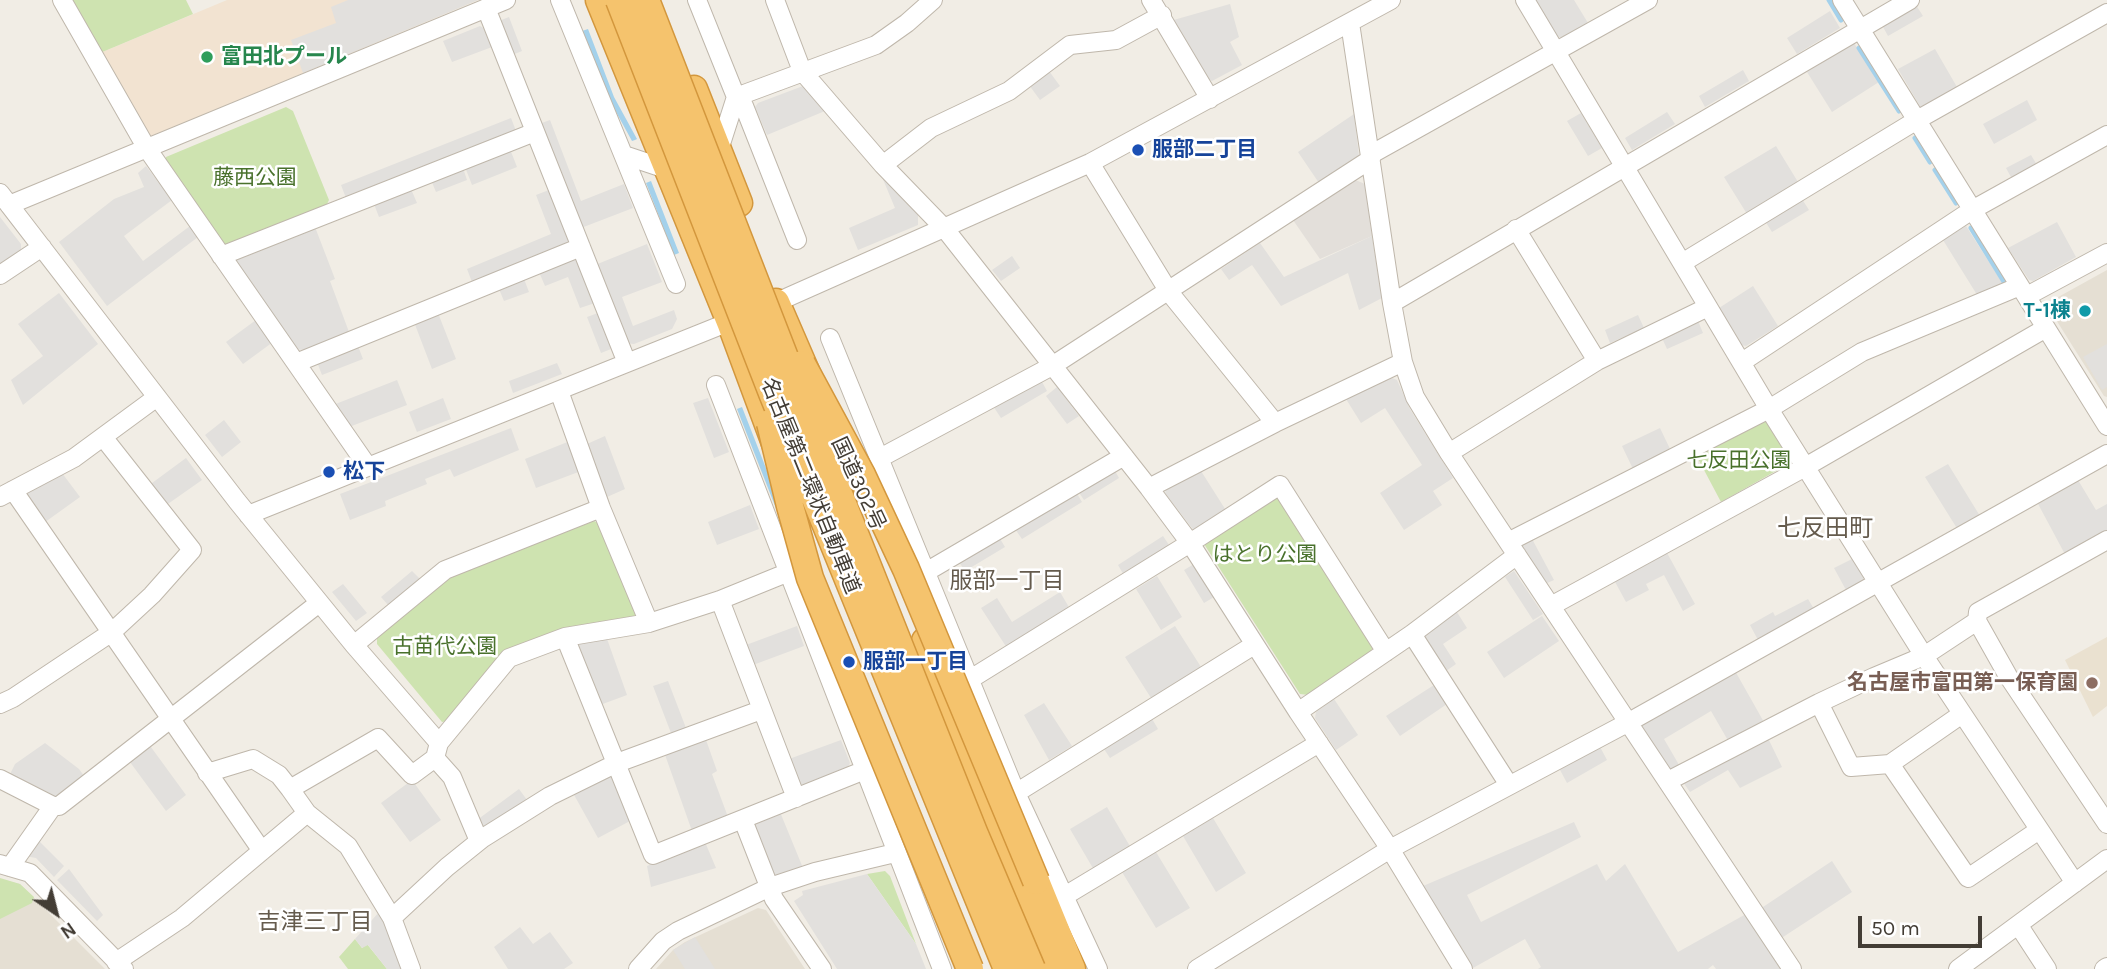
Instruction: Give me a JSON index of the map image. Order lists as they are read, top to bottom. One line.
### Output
{"streets":{"highway":["国道302号","名古屋第二環状自動車道"]},"districts":["七反田町","服部一丁目","吉津三丁目"],"parks":["藤西公園","七反田公園","はとり公園","古苗代公園"],"places":["富田北プール","服部二丁目","T-1棟","松下","服部一丁目","名古屋市富田第一保育園"],"scale_bar":"50 m","north":"bottom right"}
